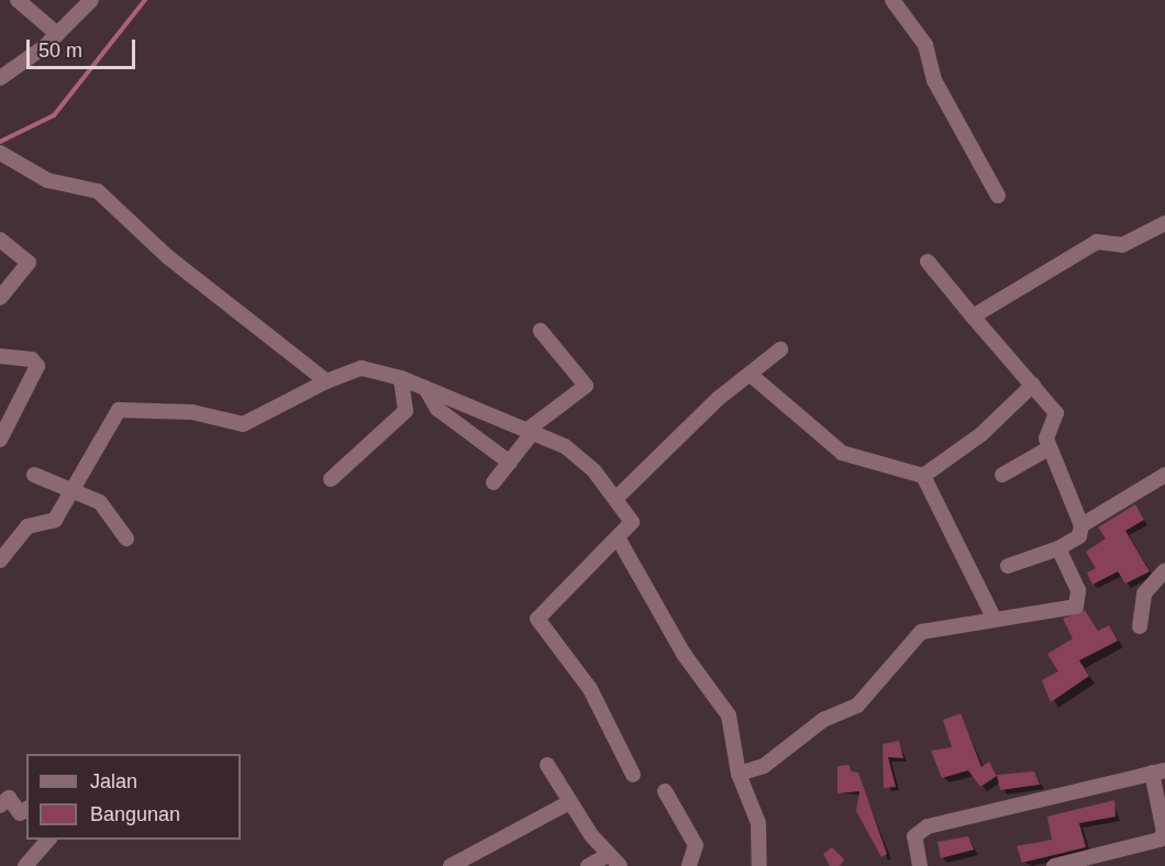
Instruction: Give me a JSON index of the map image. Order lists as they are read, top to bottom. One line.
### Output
{"legend":["Jalan","Bangunan"],"scale_bar":"50 m"}
